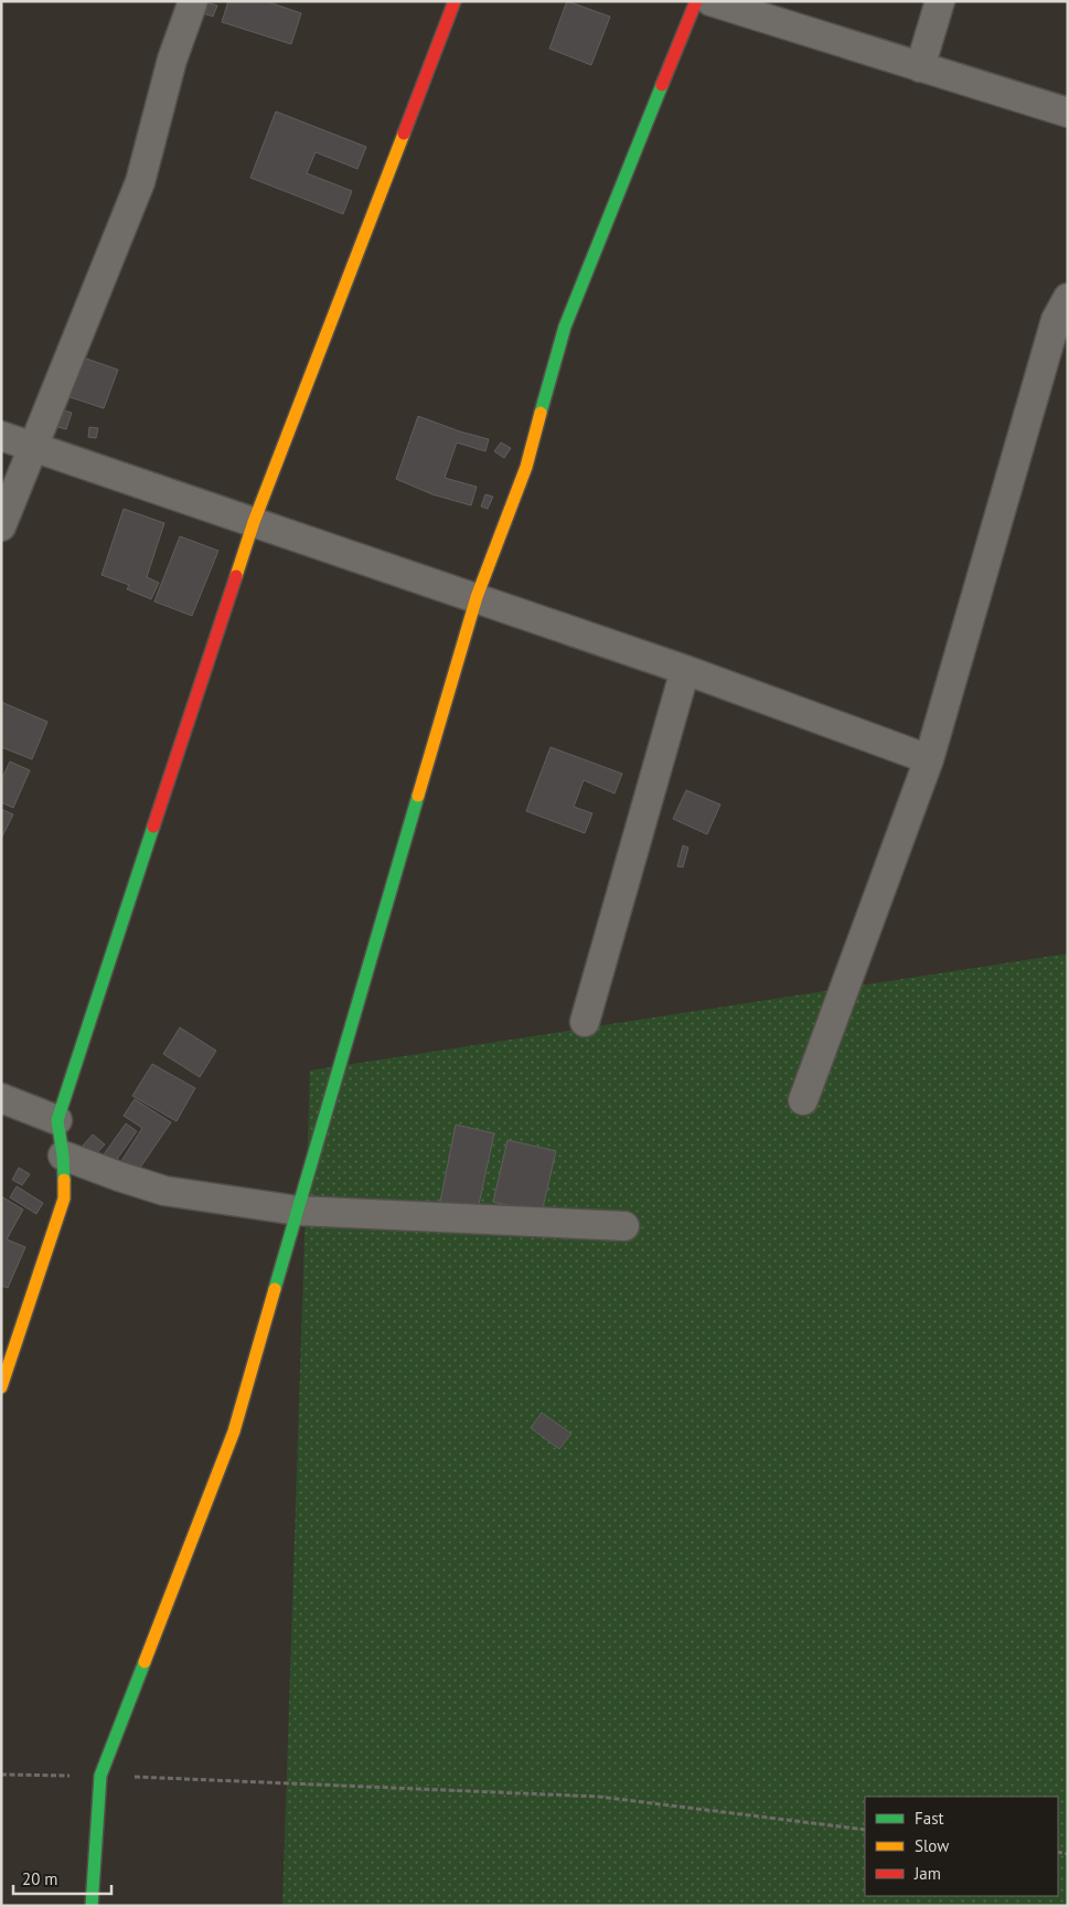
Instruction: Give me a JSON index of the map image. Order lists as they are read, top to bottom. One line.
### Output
{"legend":["Fast","Slow","Jam"],"scale_bar":"20 m"}
